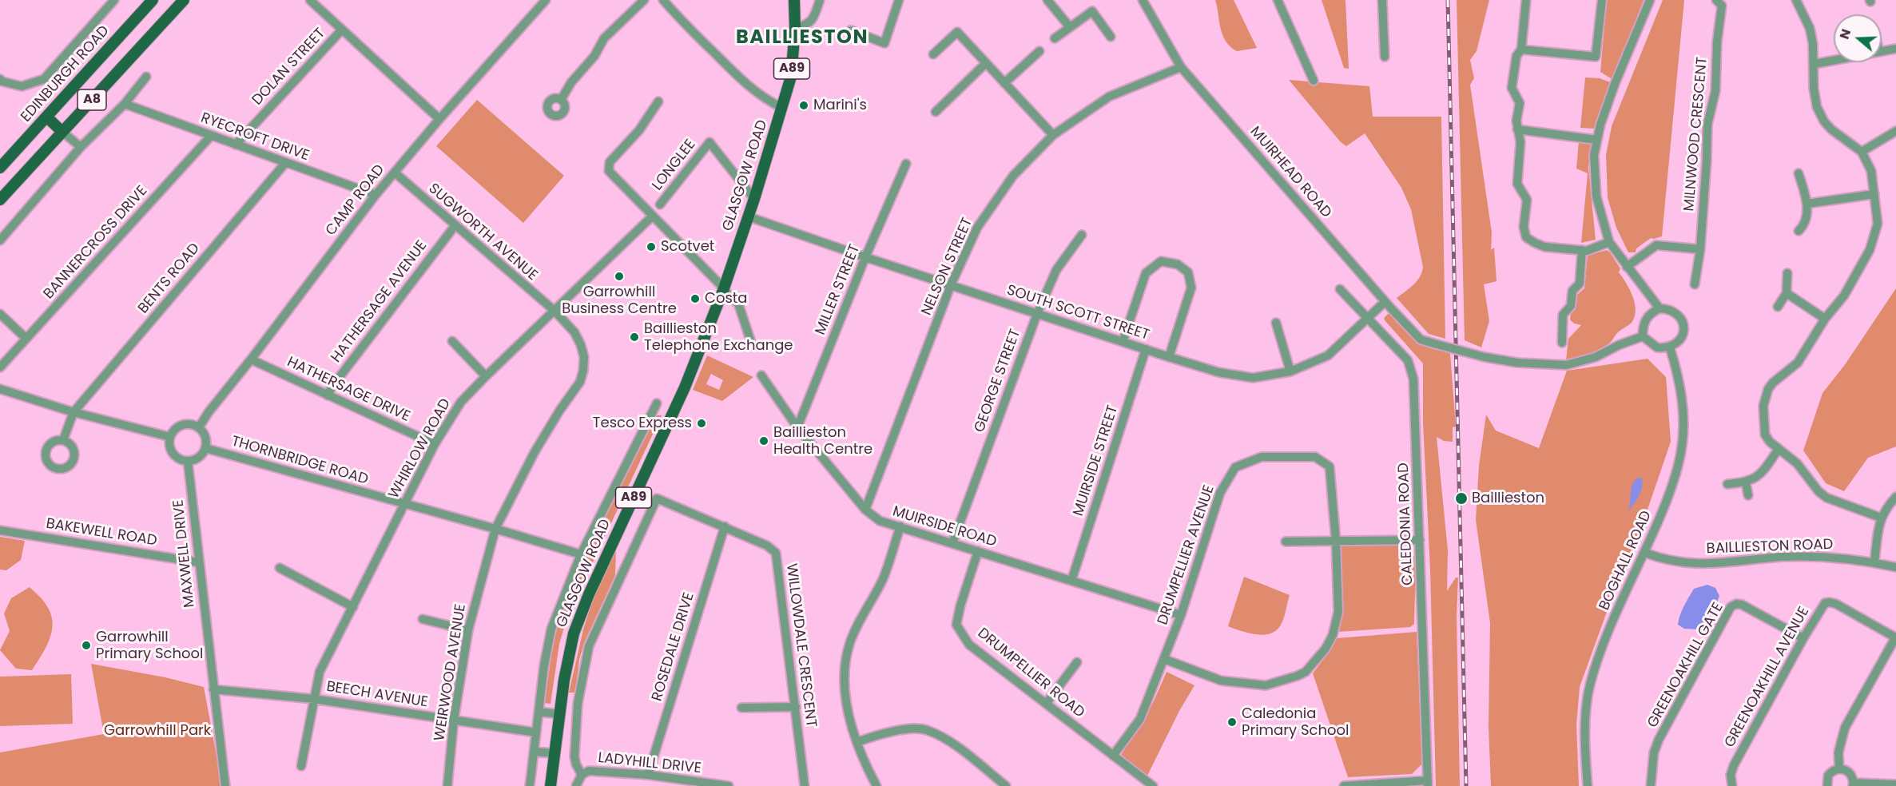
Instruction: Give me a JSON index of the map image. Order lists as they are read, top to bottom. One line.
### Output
{"streets":{"main road":["A89","EDINBURGH ROAD","A8","GLASGOW ROAD"],"street":["DOLAN STREET","MILNWOOD CRESCENT","RYECROFT DRIVE","LONGLEE","MUIRHEAD ROAD","CAMP ROAD","SUGWORTH AVENUE","BANNERCROSS DRIVE","NELSON STREET","BENTS ROAD","MILLER STREET","HATHERSAGE AVENUE","SOUTH SCOTT STREET","GEORGE STREET","HATHERSAGE DRIVE","WHIRLOW ROAD","THORNBRIDGE ROAD","MUIRSIDE STREET","CALEDONIA ROAD","MUIRSIDE ROAD","BAKEWELL ROAD","BAILLIESTON ROAD","MAXWELL DRIVE","DRUMPELLIER AVENUE","BOGHALL ROAD","WILLOWDALE CRESCENT","ROSEDALE DRIVE","GREENOAKHILL GATE","WEIRWOOD AVENUE","DRUMPELLIER ROAD","GREENOAKHILL AVENUE","BEECH AVENUE","LADYHILL DRIVE"]},"crossings":[["DOLAN STREET","RYECROFT DRIVE"],["RYECROFT DRIVE","CAMP ROAD"],["RYECROFT DRIVE","BANNERCROSS DRIVE"],["RYECROFT DRIVE","BENTS ROAD"],["LONGLEE","GLASGOW ROAD"],["MUIRHEAD ROAD","NELSON STREET"],["MUIRHEAD ROAD","SOUTH SCOTT STREET"],["MUIRHEAD ROAD","BOGHALL ROAD"],["GLASGOW ROAD","SOUTH SCOTT STREET"],["GLASGOW ROAD","THORNBRIDGE ROAD"],["GLASGOW ROAD","BEECH AVENUE"],["CAMP ROAD","SUGWORTH AVENUE"],["CAMP ROAD","HATHERSAGE DRIVE"],["CAMP ROAD","THORNBRIDGE ROAD"],["CAMP ROAD","MAXWELL DRIVE"],["SUGWORTH AVENUE","HATHERSAGE AVENUE"],["SUGWORTH AVENUE","WHIRLOW ROAD"],["SUGWORTH AVENUE","WEIRWOOD AVENUE"],["NELSON STREET","SOUTH SCOTT STREET"],["NELSON STREET","MUIRSIDE ROAD"],["MILLER STREET","SOUTH SCOTT STREET"],["MILLER STREET","MUIRSIDE ROAD"],["HATHERSAGE AVENUE","HATHERSAGE DRIVE"],["SOUTH SCOTT STREET","GEORGE STREET"],["SOUTH SCOTT STREET","MUIRSIDE STREET"],["SOUTH SCOTT STREET","CALEDONIA ROAD"],["GEORGE STREET","MUIRSIDE ROAD"],["HATHERSAGE DRIVE","WHIRLOW ROAD"],["WHIRLOW ROAD","THORNBRIDGE ROAD"],["WHIRLOW ROAD","WEIRWOOD AVENUE"],["WHIRLOW ROAD","BEECH AVENUE"],["THORNBRIDGE ROAD","MAXWELL DRIVE"],["THORNBRIDGE ROAD","WEIRWOOD AVENUE"],["MUIRSIDE STREET","MUIRSIDE ROAD"],["MUIRSIDE ROAD","DRUMPELLIER AVENUE"],["MUIRSIDE ROAD","DRUMPELLIER ROAD"],["BAKEWELL ROAD","MAXWELL DRIVE"],["BAILLIESTON ROAD","BOGHALL ROAD"],["MAXWELL DRIVE","BEECH AVENUE"],["DRUMPELLIER AVENUE","DRUMPELLIER ROAD"],["WILLOWDALE CRESCENT","ROSEDALE DRIVE"],["WILLOWDALE CRESCENT","LADYHILL DRIVE"],["ROSEDALE DRIVE","LADYHILL DRIVE"],["GREENOAKHILL GATE","GREENOAKHILL AVENUE"],["WEIRWOOD AVENUE","BEECH AVENUE"]],"districts":["BAILLIESTON"],"parks":["Garrowhill Park"],"places":["Marini's","Scotvet","Garrowhill Business Centre","Costa","Baillieston Telephone Exchange","Tesco Express","Baillieston Health Centre","Baillieston","Garrowhill Primary School","Caledonia Primary School"],"north":"left"}
